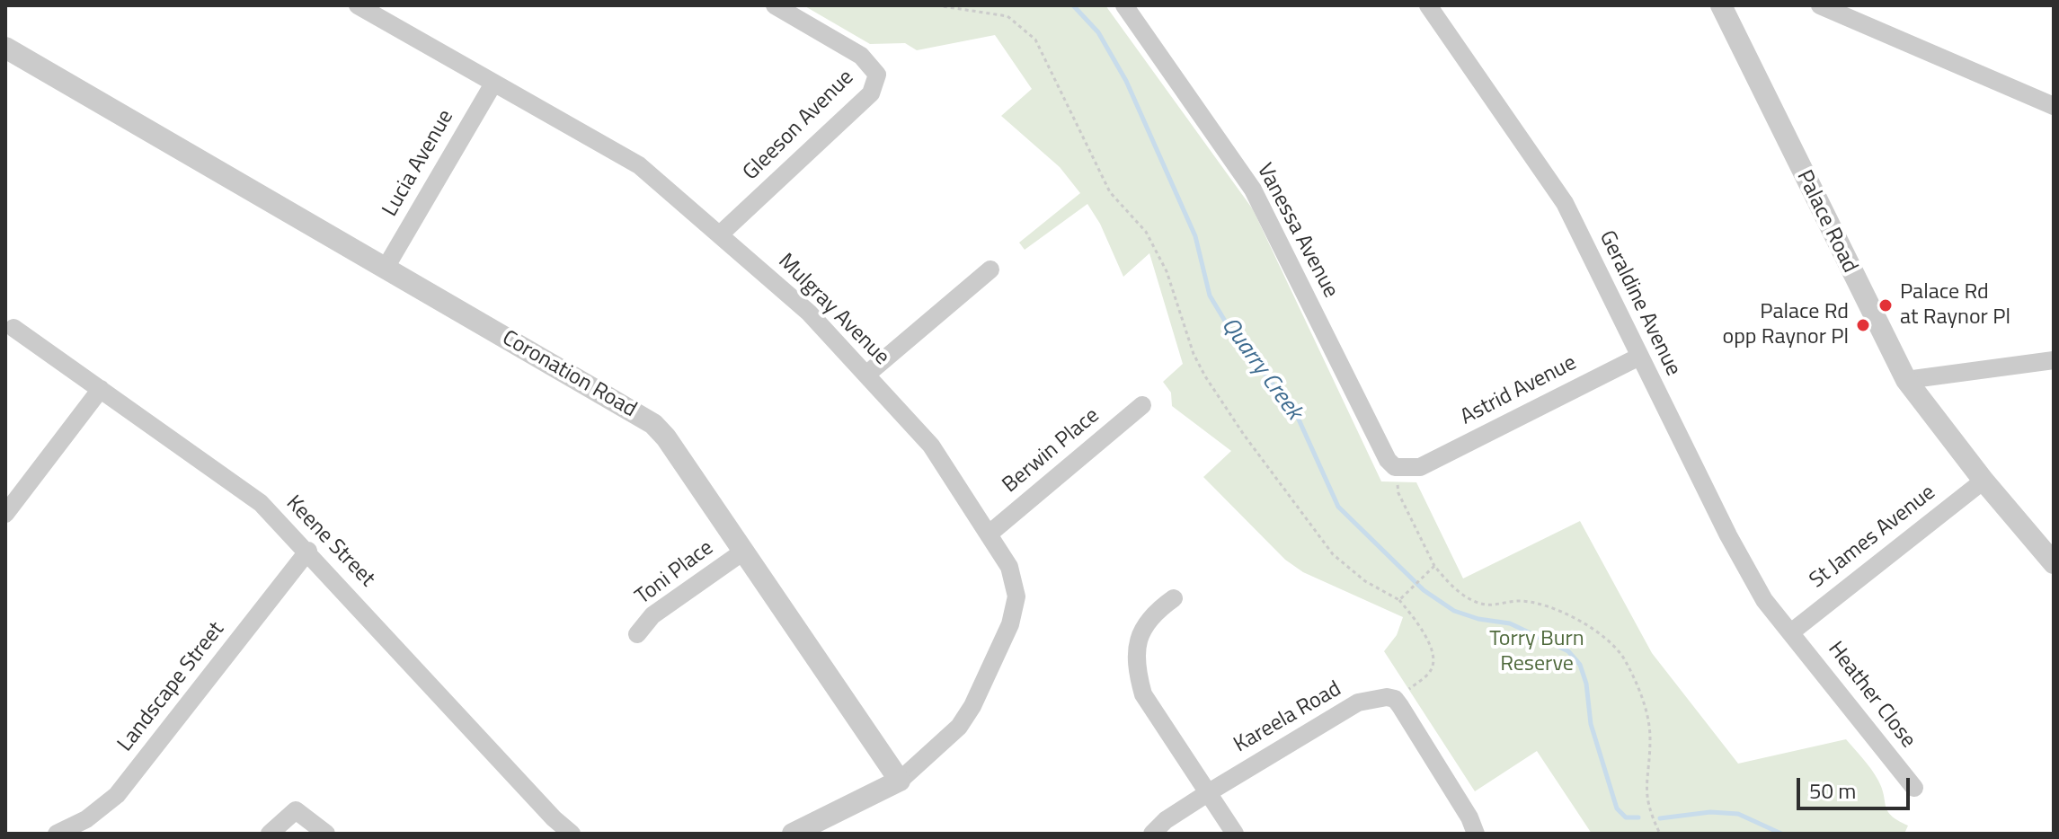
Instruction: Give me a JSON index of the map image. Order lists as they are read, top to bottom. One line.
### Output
{"streets":{"street":["Gleeson Avenue","Lucia Avenue","Palace Road","Vanessa Avenue","Geraldine Avenue","Mulgray Avenue","Coronation Road","Astrid Avenue","Berwin Place","St James Avenue","Keene Street","Toni Place","Landscape Street","Heather Close","Kareela Road"]},"crossings":[["Gleeson Avenue","Mulgray Avenue"],["Lucia Avenue","Mulgray Avenue"],["Lucia Avenue","Coronation Road"],["Palace Road","St James Avenue"],["Vanessa Avenue","Astrid Avenue"],["Geraldine Avenue","Astrid Avenue"],["Geraldine Avenue","St James Avenue"],["Geraldine Avenue","Heather Close"],["Mulgray Avenue","Coronation Road"],["Mulgray Avenue","Berwin Place"],["Coronation Road","Toni Place"],["St James Avenue","Heather Close"],["Keene Street","Landscape Street"]],"water":["Quarry Creek"],"parks":["Torry Burn Reserve"],"places":["Palace Rd at Raynor Pl","Palace Rd opp Raynor Pl"],"scale_bar":"50 m"}
